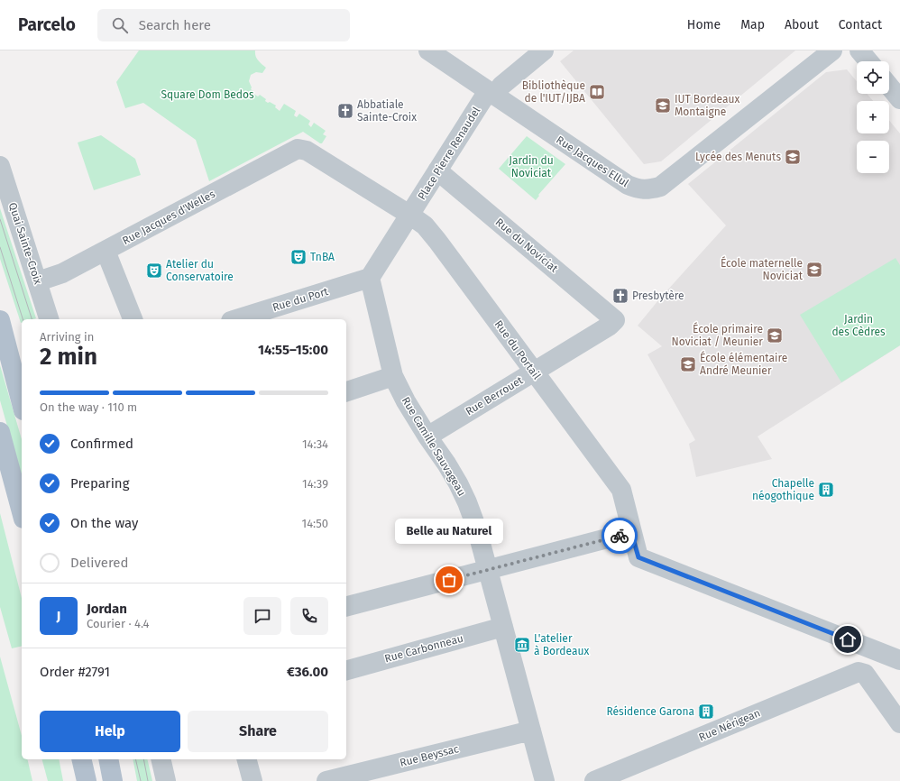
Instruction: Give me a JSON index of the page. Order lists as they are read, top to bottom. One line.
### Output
{"streets":{"street":["Place Pierre Renaudel","Rue Jacques Ellul","Rue Jacques d'Welles","Quai Sainte-Croix","Rue du Noviciat","Rue du Port","Rue du Portail","Rue Berrouet","Rue Camille Sauvageau","Rue Carbonneau","Rue Nérigean","Rue Beyssac"]},"crossings":[["Place Pierre Renaudel","Rue Jacques Ellul"],["Place Pierre Renaudel","Rue Jacques d'Welles"],["Place Pierre Renaudel","Rue du Noviciat"],["Place Pierre Renaudel","Rue du Port"],["Place Pierre Renaudel","Rue du Portail"],["Place Pierre Renaudel","Rue Camille Sauvageau"],["Rue Jacques d'Welles","Quai Sainte-Croix"],["Rue Jacques d'Welles","Rue du Portail"],["Rue du Noviciat","Rue Berrouet"],["Rue du Port","Rue Camille Sauvageau"],["Rue du Portail","Rue Berrouet"],["Rue Berrouet","Rue Camille Sauvageau"],["Rue Camille Sauvageau","Rue Carbonneau"],["Rue Camille Sauvageau","Rue Beyssac"]],"parks":["Square Dom Bedos","Jardin du Noviciat","Jardin des Cèdres"],"places":{"library":["Bibliothèque de l'IUT/IJBA"],"school or university":["IUT Bordeaux Montaigne","Lycée des Menuts","École maternelle Noviciat","École primaire Noviciat / Meunier","École élémentaire André Meunier"],"church":["Abbatiale Sainte-Croix","Presbytère"],"theatre":["TnBA","Atelier du Conservatoire"],"building":["Chapelle néogothique","Résidence Garona"],"other":["Belle au Naturel"],"museum":["L'atelier à Bordeaux"]},"page":{"header":"Parcelo","search":"Search here","nav":["Home","Map","About","Contact"],"map_buttons":["+","−"],"heading":["2 min","Arriving in","14:55–15:00"],"panel":["Jordan","Courier · 4.4","Order #2791","€36.00"],"bar":"On the way · 110 m","list":[["Confirmed","14:34"],["Preparing","14:39"],["On the way","14:50"],"Delivered"],"bubble":"Belle au Naturel","round":"J","buttons":["Help","Share"]}}
